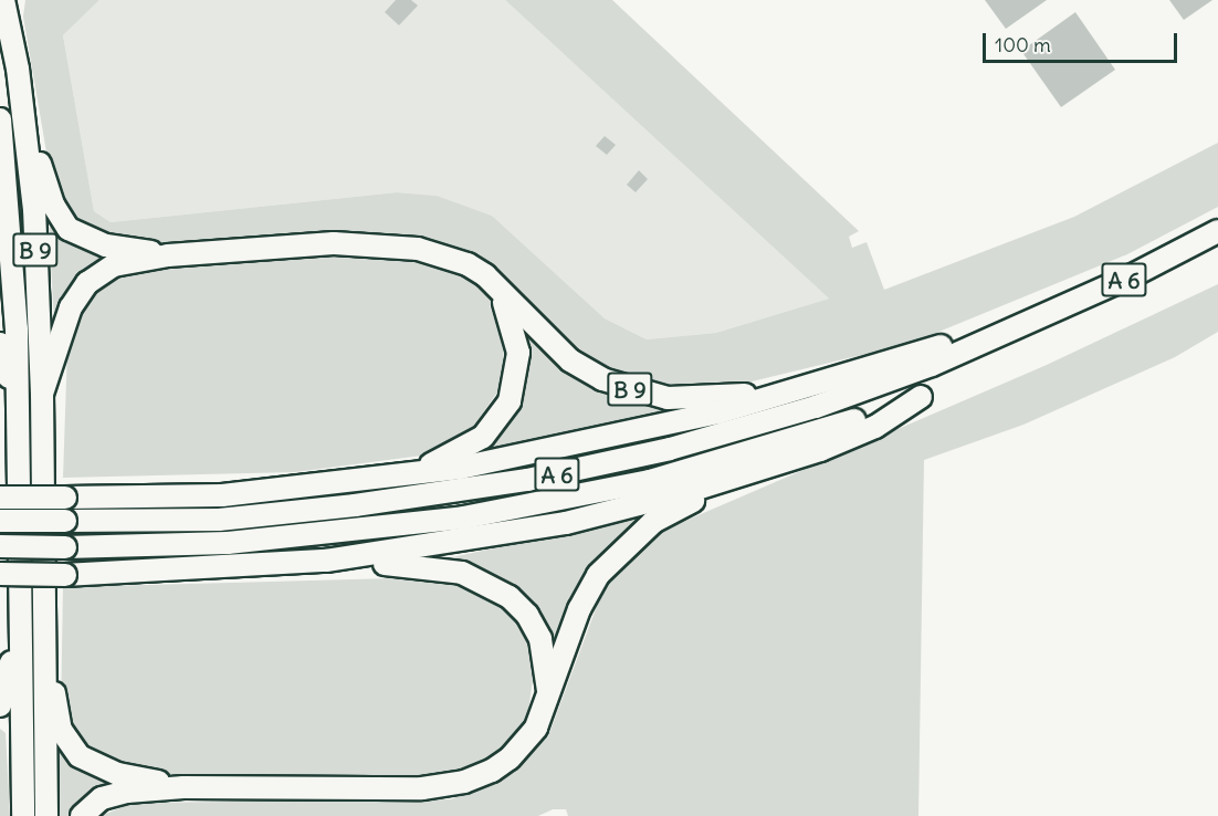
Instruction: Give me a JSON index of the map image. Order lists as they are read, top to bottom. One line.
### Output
{"streets":{"highway":["B 9","A 6"]},"scale_bar":"100 m"}
